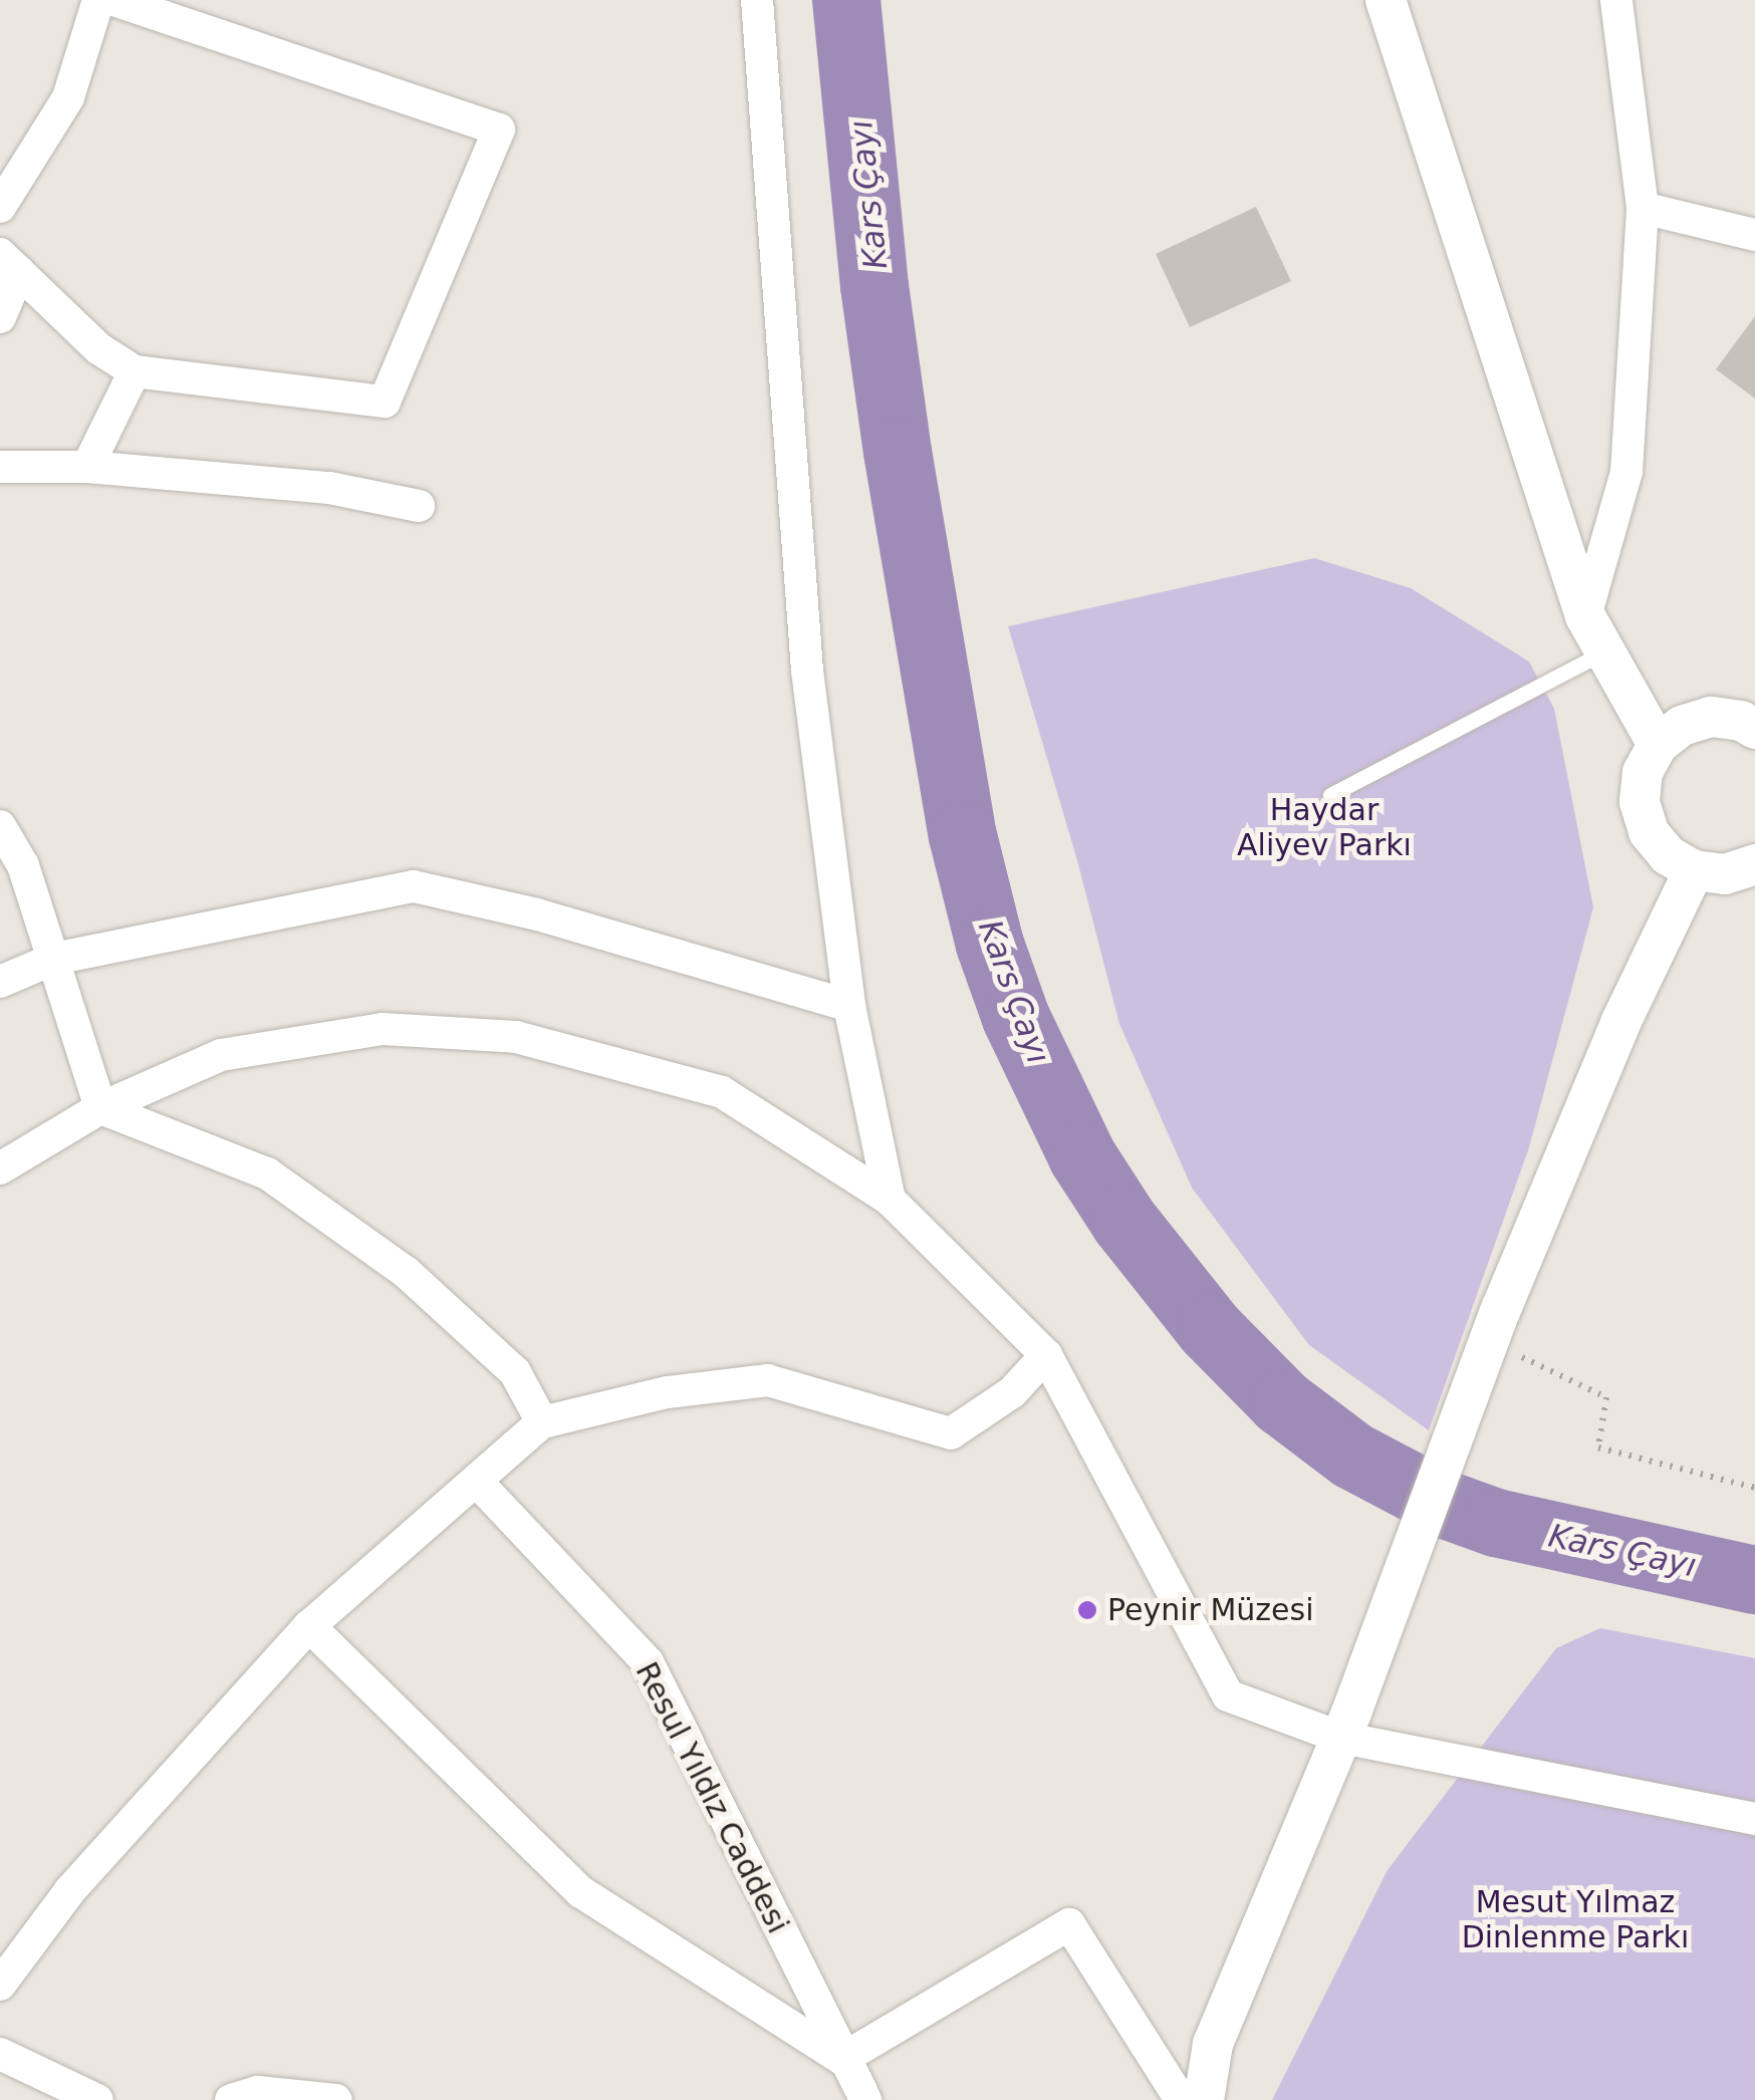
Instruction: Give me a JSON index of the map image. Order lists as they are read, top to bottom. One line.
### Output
{"streets":{"street":["Resul Yıldız Caddesi"]},"water":["Kars Çayı"],"parks":["Haydar Aliyev Parkı","Mesut Yılmaz Dinlenme Parkı"],"places":["Peynir Müzesi"]}
